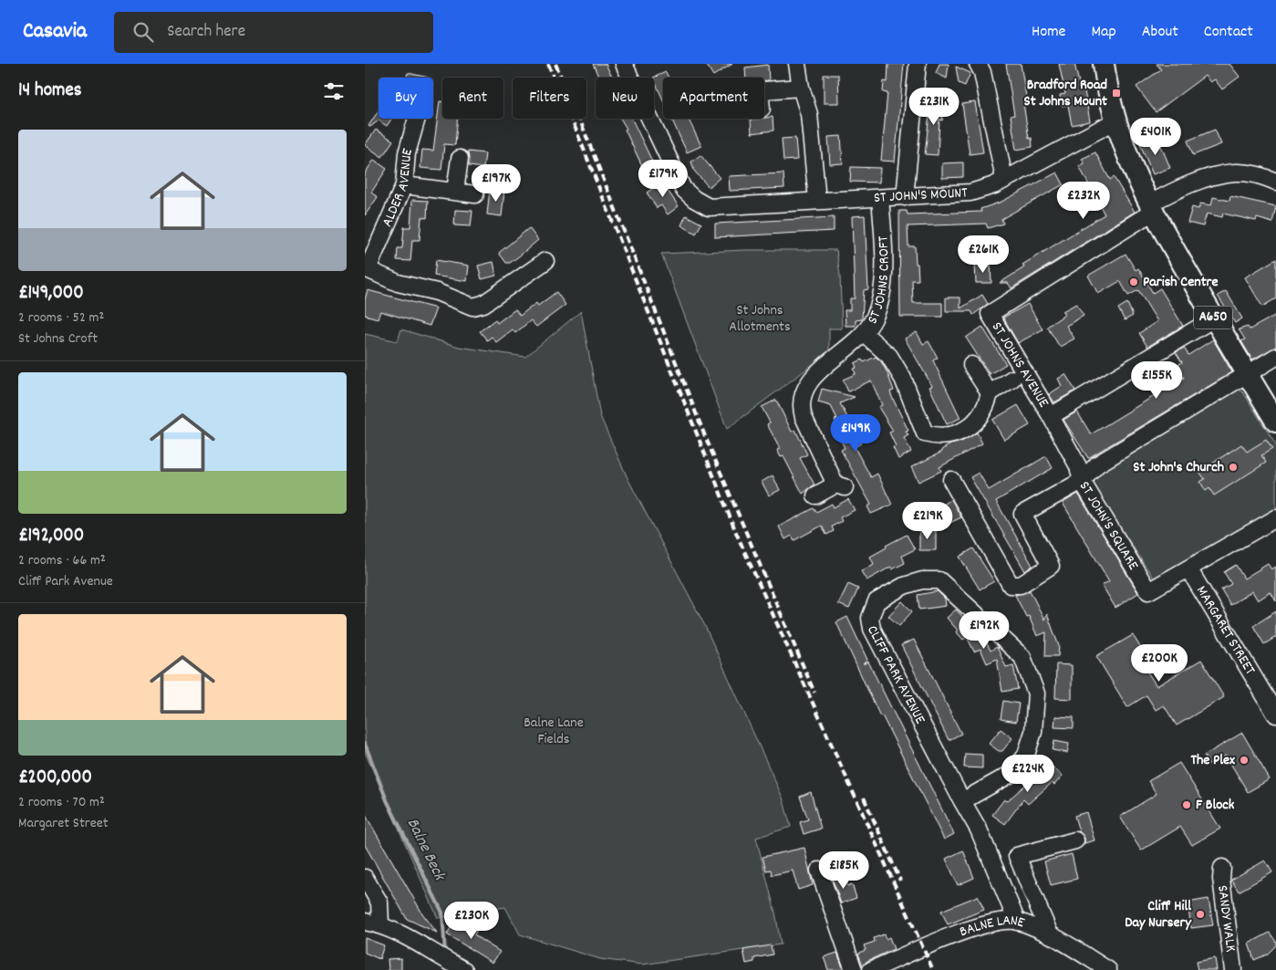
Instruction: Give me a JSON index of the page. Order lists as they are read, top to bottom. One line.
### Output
{"streets":{"main road":["A650"],"street":["ALDER AVENUE","ST JOHN'S MOUNT","ST JOHNS CROFT","ST JOHNS AVENUE","ST JOHN'S SQUARE","MARGARET STREET","CLIFF PARK AVENUE","SANDY WALK","BALNE LANE"]},"crossings":[["ST JOHN'S MOUNT","ST JOHNS CROFT"],["ST JOHN'S MOUNT","A650"],["A650","ST JOHNS AVENUE"],["A650","ST JOHN'S SQUARE"],["ST JOHN'S SQUARE","MARGARET STREET"],["CLIFF PARK AVENUE","BALNE LANE"]],"water":["Balne Beck"],"parks":["St Johns Allotments","Balne Lane Fields"],"places":{"transit":["Bradford Road St Johns Mount"],"other":["Parish Centre","St John's Church","The Plex","F Block","Cliff Hill Day Nursery"]},"page":{"header":"Casavia","search":"Search here","nav":["Home","Map","About","Contact"],"heading":"14 homes","chip":["Buy","Rent","Filters","New","Apartment"],"price":["£231K","£401K","£179K","£197K","£232K","£261K","£155K","£149K","£219K","£192K","£200K","£224K","£185K","£230K"],"list":[{"name":"£149,000","note":"2 rooms · 52 m² · St Johns Croft"},{"name":"£192,000","note":"2 rooms · 66 m² · Cliff Park Avenue"},{"name":"£200,000","note":"2 rooms · 70 m² · Margaret Street"}]}}
